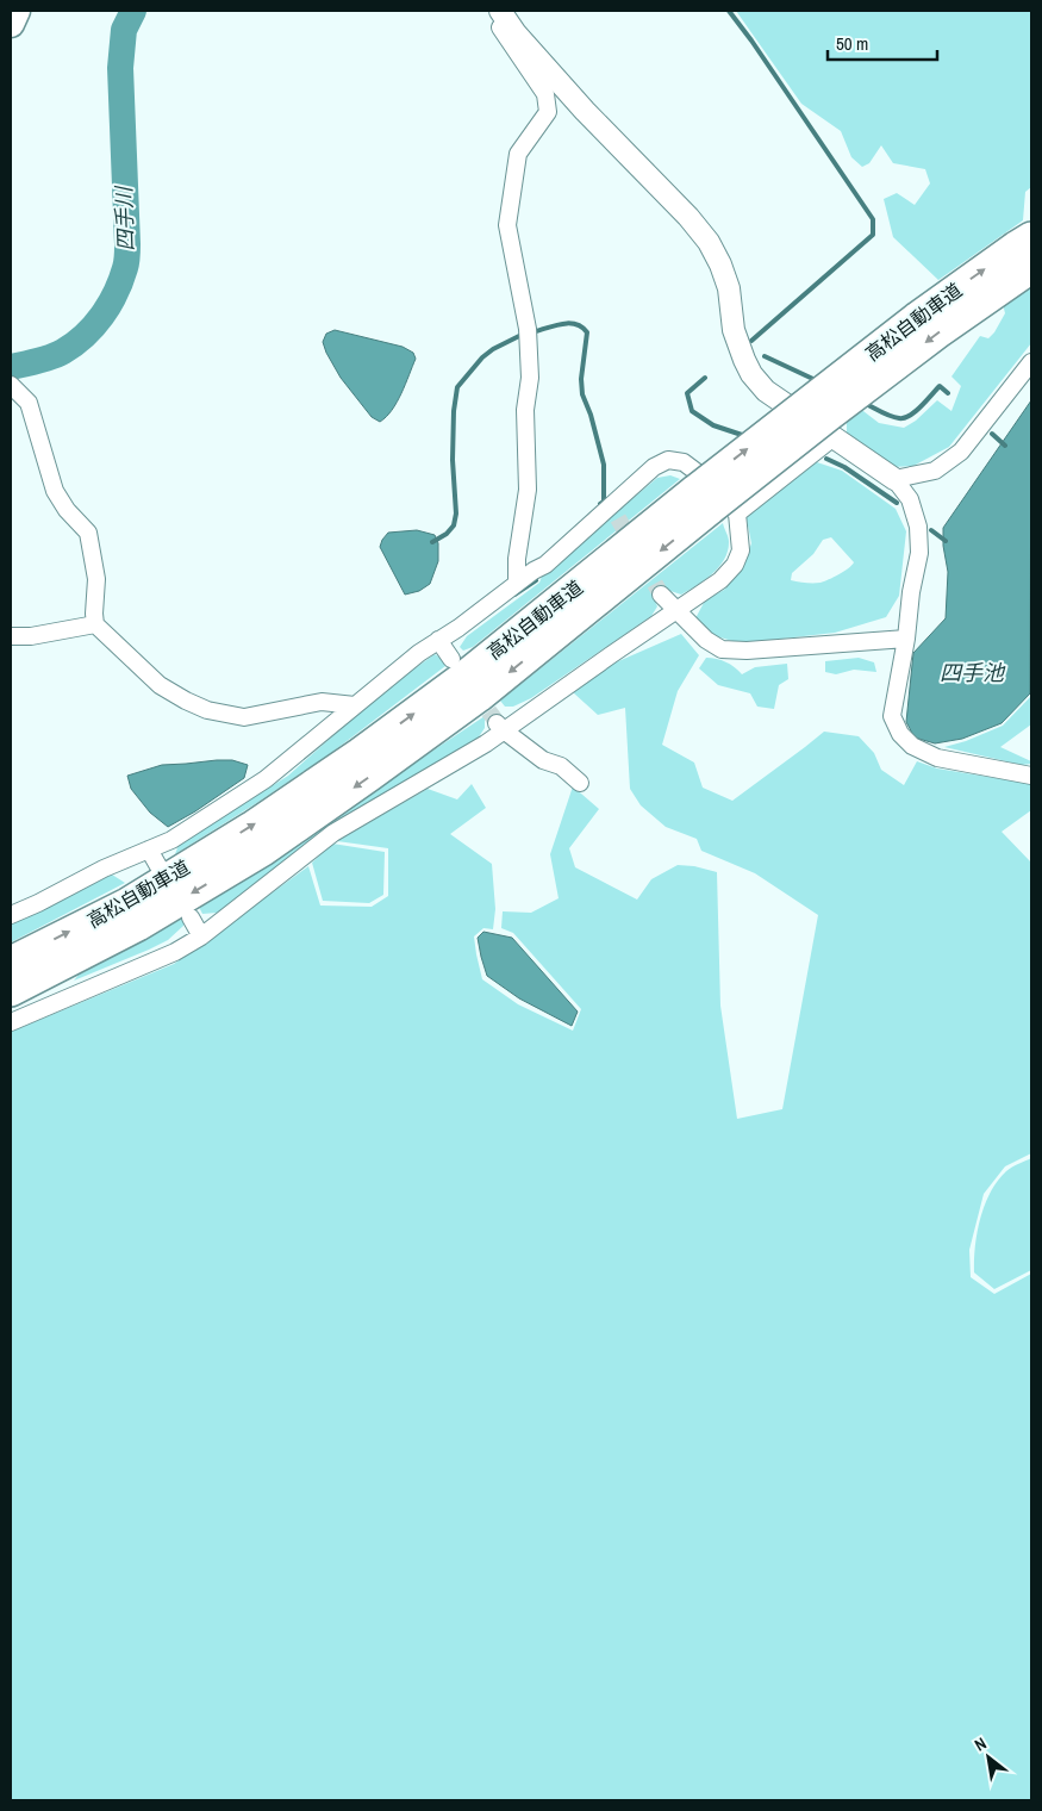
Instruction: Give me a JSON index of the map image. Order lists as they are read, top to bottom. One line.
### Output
{"streets":{"highway":["高松自動車道"]},"water":["四手川","四手池"],"scale_bar":"50 m","north":"top left"}
